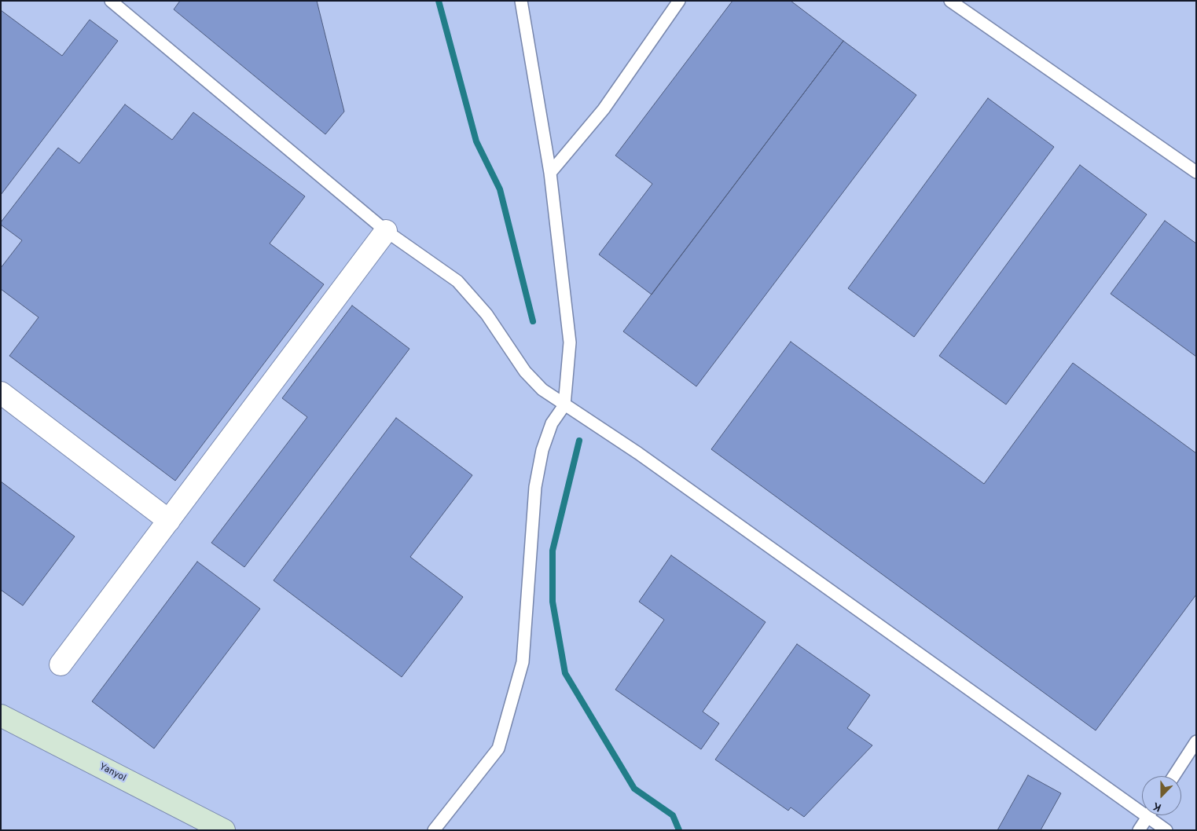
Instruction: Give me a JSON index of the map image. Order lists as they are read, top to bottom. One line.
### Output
{"streets":{"street":["Yanyol"]},"north":"bottom"}
